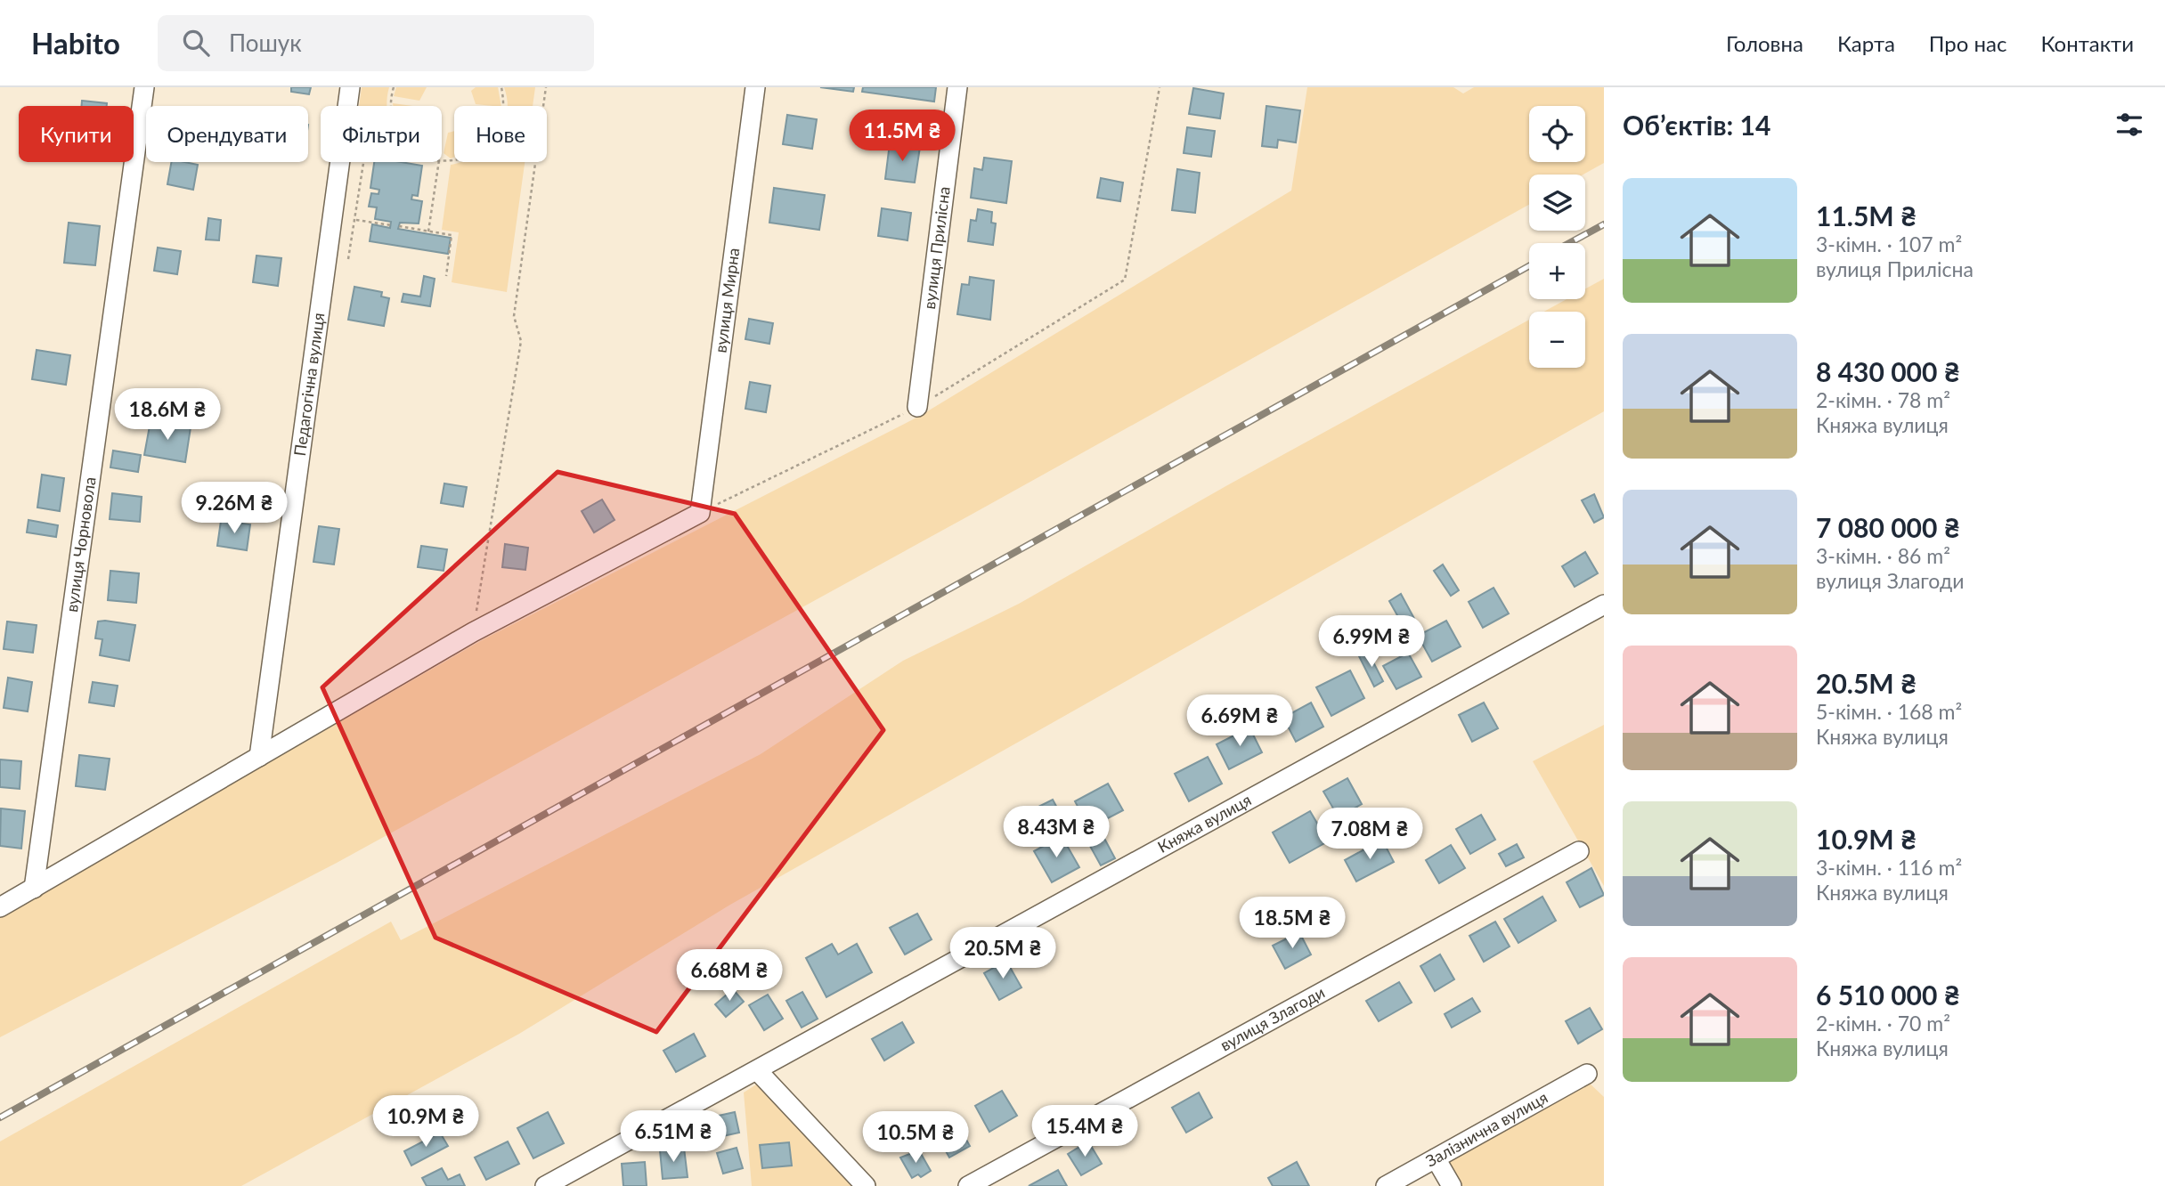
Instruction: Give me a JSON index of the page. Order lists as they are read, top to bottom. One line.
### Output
{"streets":{"street":["вулиця Прилісна","вулиця Мирна","Педагогічна вулиця","вулиця Чорновола","Княжа вулиця","вулиця Злагоди","Залізнична вулиця"]},"page":{"header":"Habito","search":"Пошук","nav":["Головна","Карта","Про нас","Контакти"],"heading":"Об’єктів: 14","map_buttons":["+","−"],"chip":["Купити","Орендувати","Фільтри","Нове"],"price":["11.5M ₴","18.6M ₴","9.26M ₴","6.99M ₴","6.69M ₴","8.43M ₴","7.08M ₴","18.5M ₴","20.5M ₴","6.68M ₴","10.9M ₴","15.4M ₴","6.51M ₴","10.5M ₴"],"list":[{"name":"11.5M ₴","note":"3-кімн. · 107 m² · вулиця Прилісна"},{"name":"8 430 000 ₴","note":"2-кімн. · 78 m² · Княжа вулиця"},{"name":"7 080 000 ₴","note":"3-кімн. · 86 m² · вулиця Злагоди"},{"name":"20.5M ₴","note":"5-кімн. · 168 m² · Княжа вулиця"},{"name":"10.9M ₴","note":"3-кімн. · 116 m² · Княжа вулиця"},{"name":"6 510 000 ₴","note":"2-кімн. · 70 m² · Княжа вулиця"}]}}
